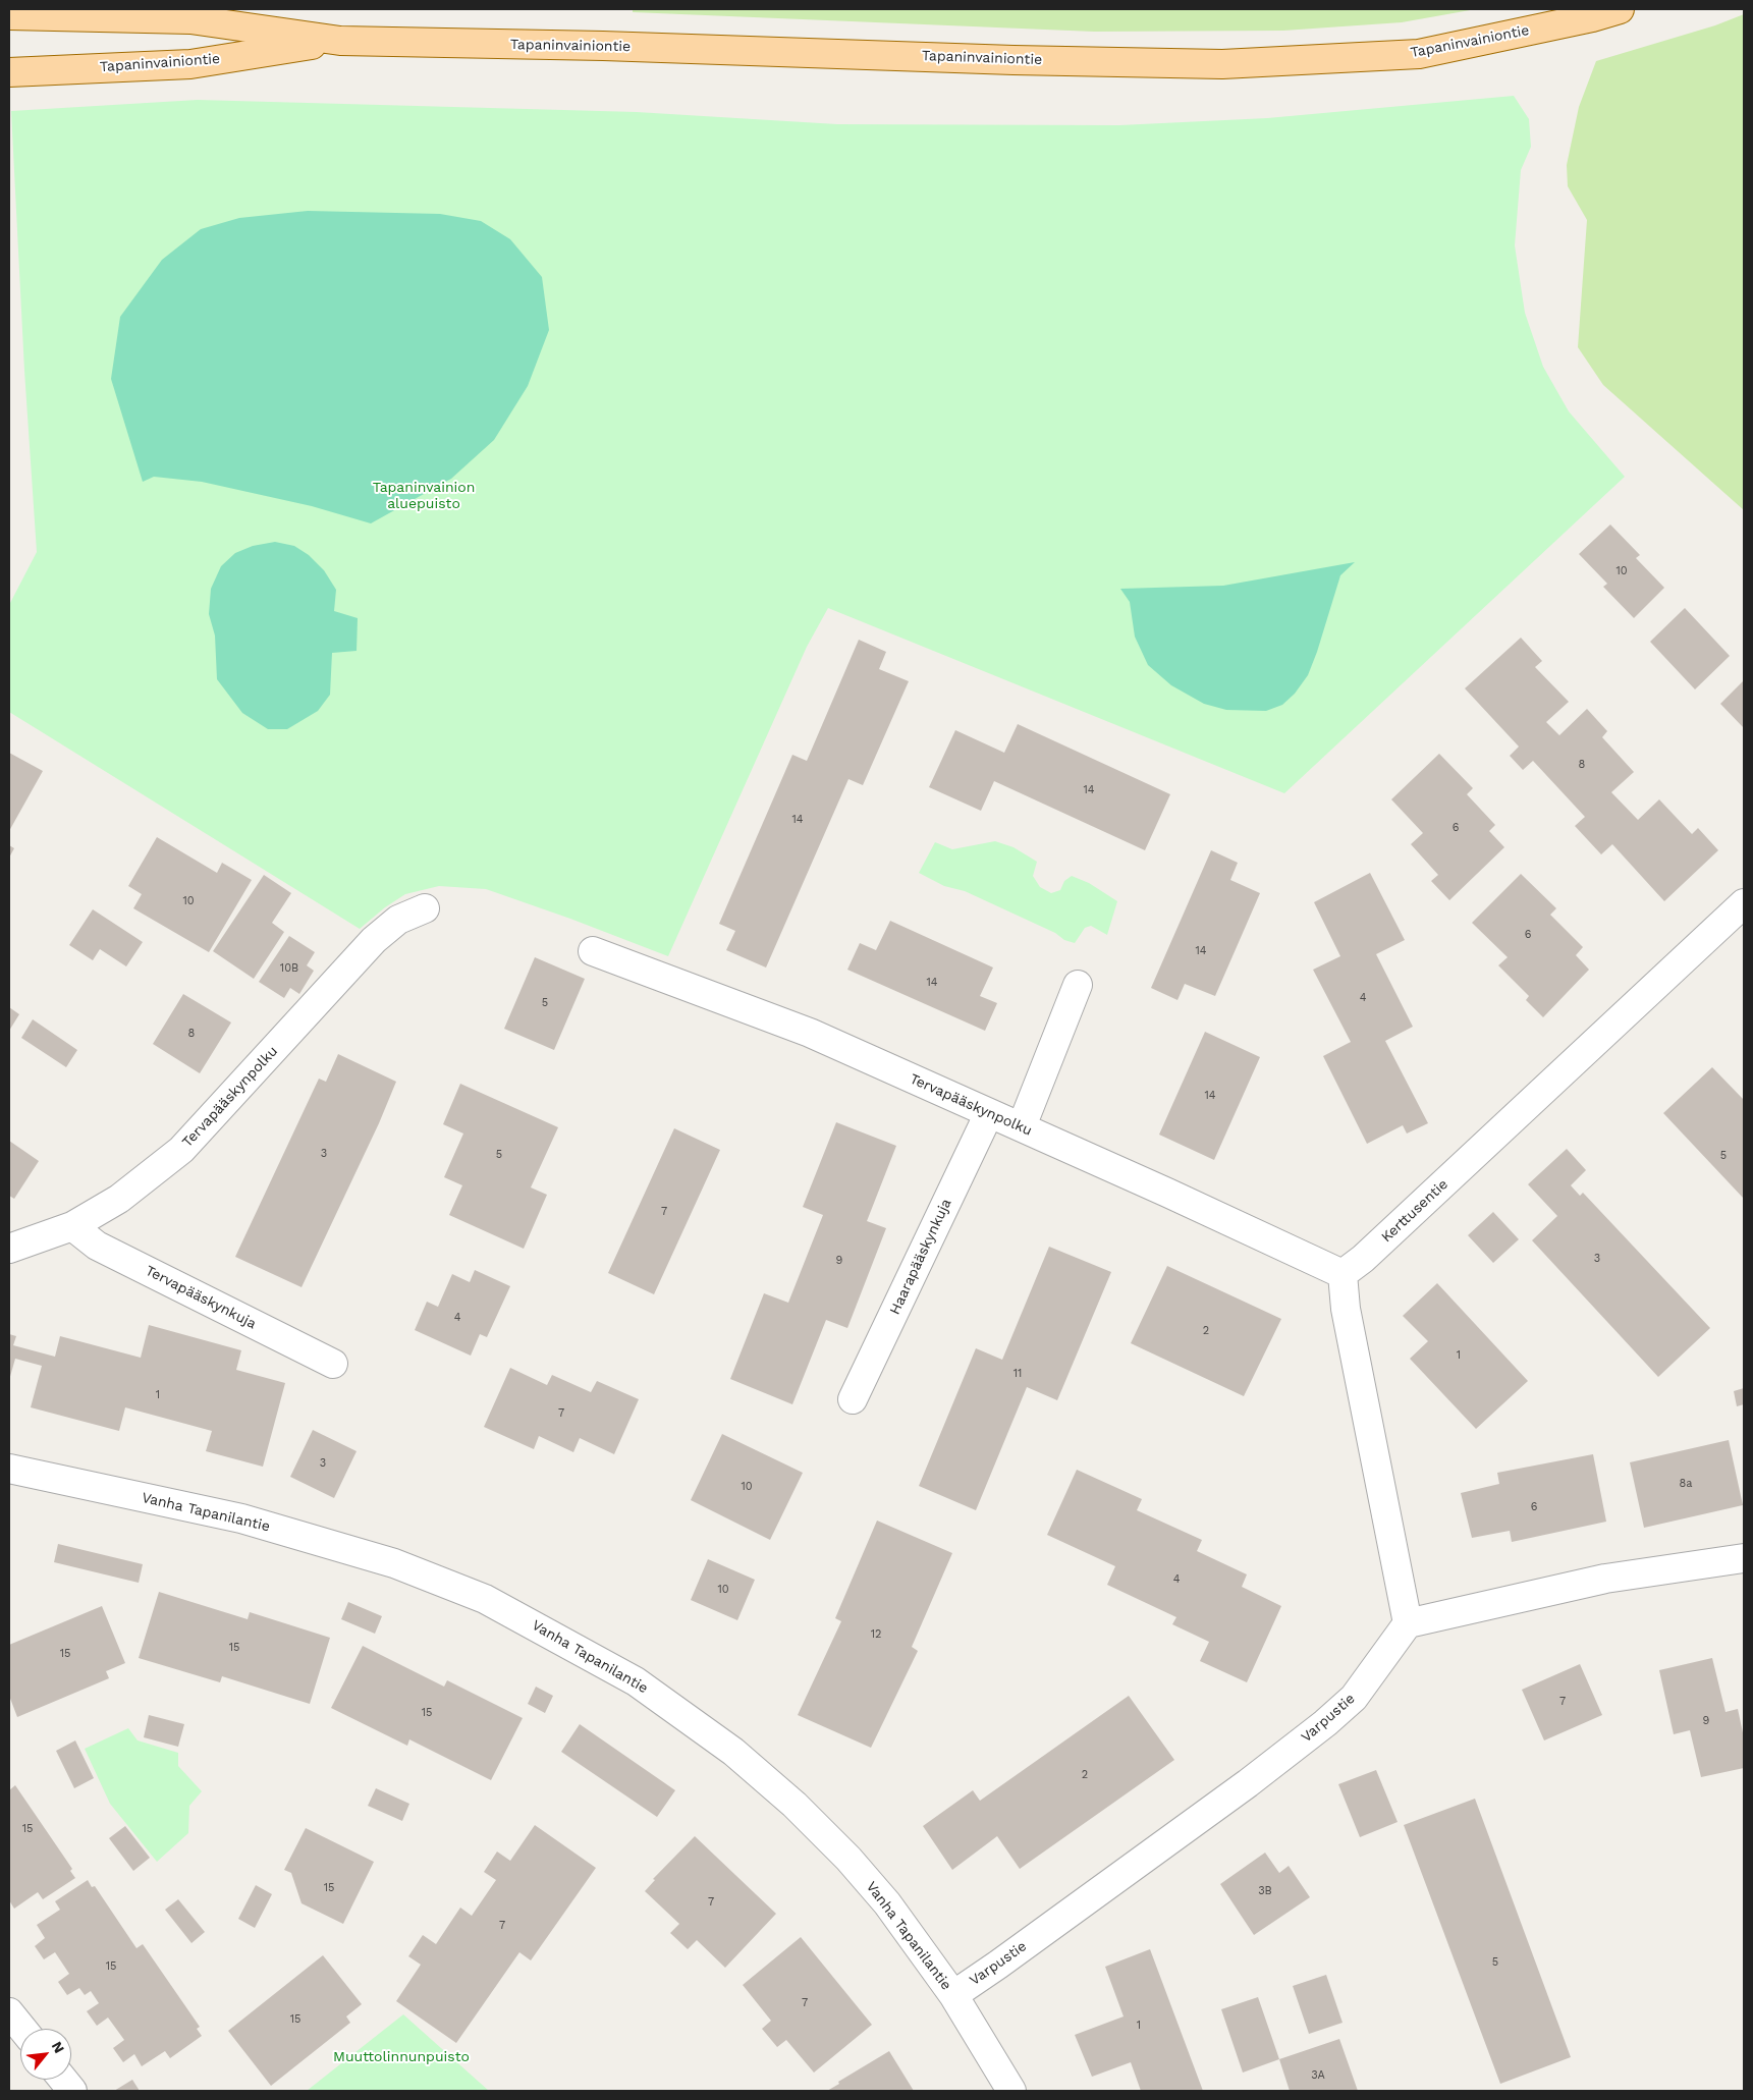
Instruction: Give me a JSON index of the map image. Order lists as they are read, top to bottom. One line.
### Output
{"streets":{"main road":["Tapaninvainiontie"],"street":["Tervapääskynpolku","Kerttusentie","Haarapääskynkuja","Tervapääskynkuja","Vanha Tapanilantie","Varpustie"]},"crossings":[["Tervapääskynpolku","Kerttusentie"],["Tervapääskynpolku","Haarapääskynkuja"],["Tervapääskynpolku","Tervapääskynkuja"],["Vanha Tapanilantie","Varpustie"]],"parks":["Tapaninvainion aluepuisto","Muuttolinnunpuisto"],"house_numbers":["10","8","14","14","6","10","6","14","10B","14","4","5","8","14","3","5","5","7","3","9","4","2","1","11","1","7","3","8a","10","6","4","10","12","15","15","7","15","9","2","15","15","3B","7","7","5","15","7","15","1","3A"],"north":"top right"}
